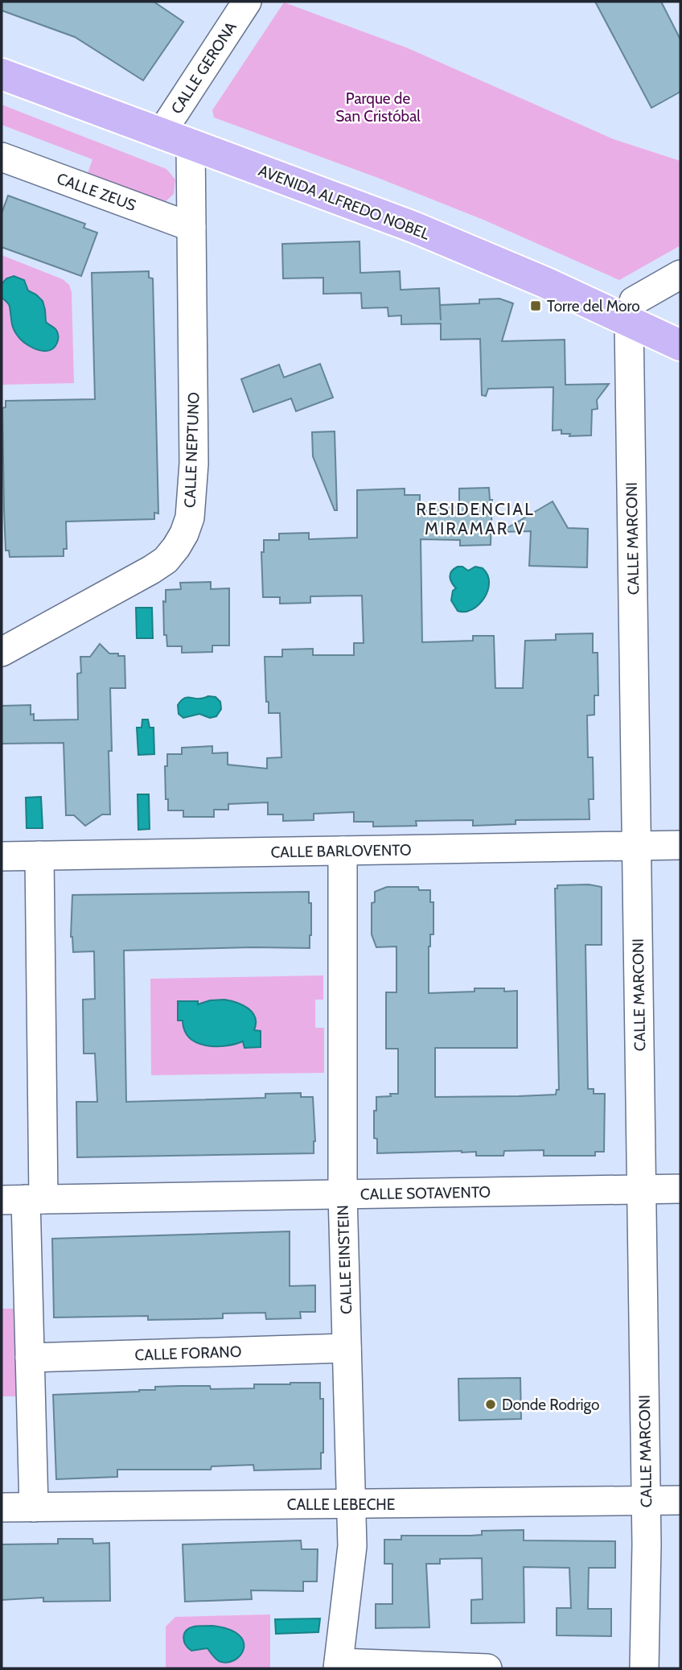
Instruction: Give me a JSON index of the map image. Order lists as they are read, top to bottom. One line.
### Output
{"streets":{"main road":["AVENIDA ALFREDO NOBEL"],"street":["CALLE GERONA","CALLE ZEUS","CALLE NEPTUNO","CALLE MARCONI","CALLE BARLOVENTO","CALLE SOTAVENTO","CALLE EINSTEIN","CALLE FORANO","CALLE LEBECHE"]},"crossings":[["CALLE GERONA","AVENIDA ALFREDO NOBEL"],["CALLE ZEUS","CALLE NEPTUNO"],["AVENIDA ALFREDO NOBEL","CALLE NEPTUNO"],["AVENIDA ALFREDO NOBEL","CALLE MARCONI"],["CALLE MARCONI","CALLE BARLOVENTO"],["CALLE MARCONI","CALLE SOTAVENTO"],["CALLE MARCONI","CALLE LEBECHE"],["CALLE BARLOVENTO","CALLE EINSTEIN"],["CALLE SOTAVENTO","CALLE EINSTEIN"],["CALLE EINSTEIN","CALLE FORANO"],["CALLE EINSTEIN","CALLE LEBECHE"]],"districts":["RESIDENCIAL MIRAMAR V"],"parks":["Parque de San Cristóbal"],"places":{"transit":["Torre del Moro"],"other":["Donde Rodrigo"]}}
